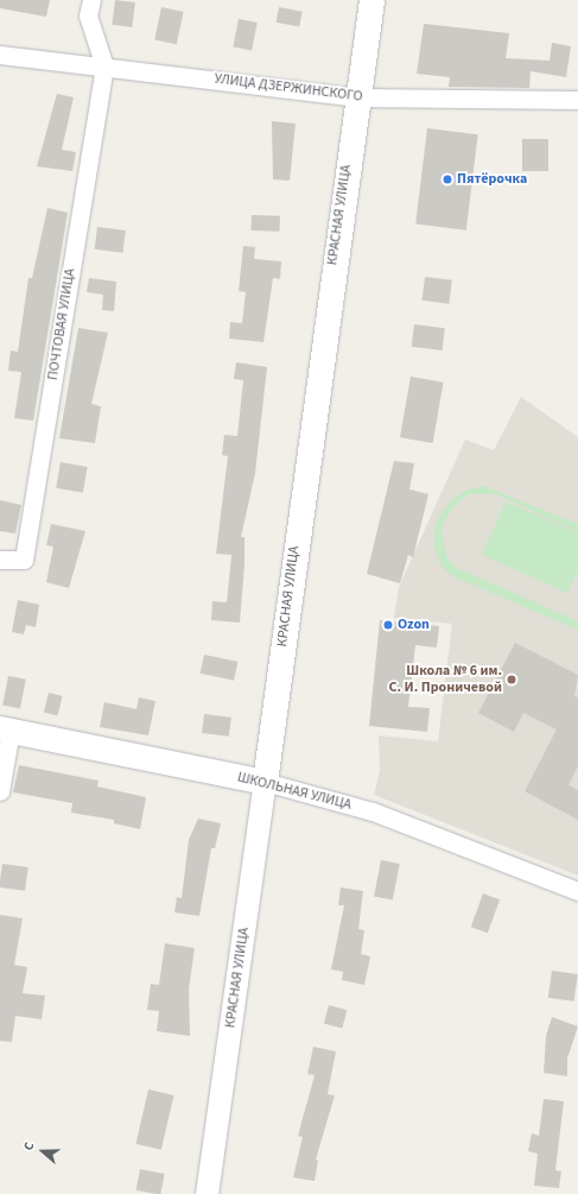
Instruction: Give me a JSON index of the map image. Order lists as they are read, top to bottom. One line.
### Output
{"streets":{"main road":["КРАСНАЯ УЛИЦА","ШКОЛЬНАЯ УЛИЦА"],"street":["УЛИЦА ДЗЕРЖИНСКОГО","ПОЧТОВАЯ УЛИЦА"]},"crossings":[["УЛИЦА ДЗЕРЖИНСКОГО","КРАСНАЯ УЛИЦА"],["УЛИЦА ДЗЕРЖИНСКОГО","ПОЧТОВАЯ УЛИЦА"],["КРАСНАЯ УЛИЦА","ШКОЛЬНАЯ УЛИЦА"]],"places":["Пятёрочка","Ozon","Школа № 6 им. С. И. Проничевой"],"north":"left"}
